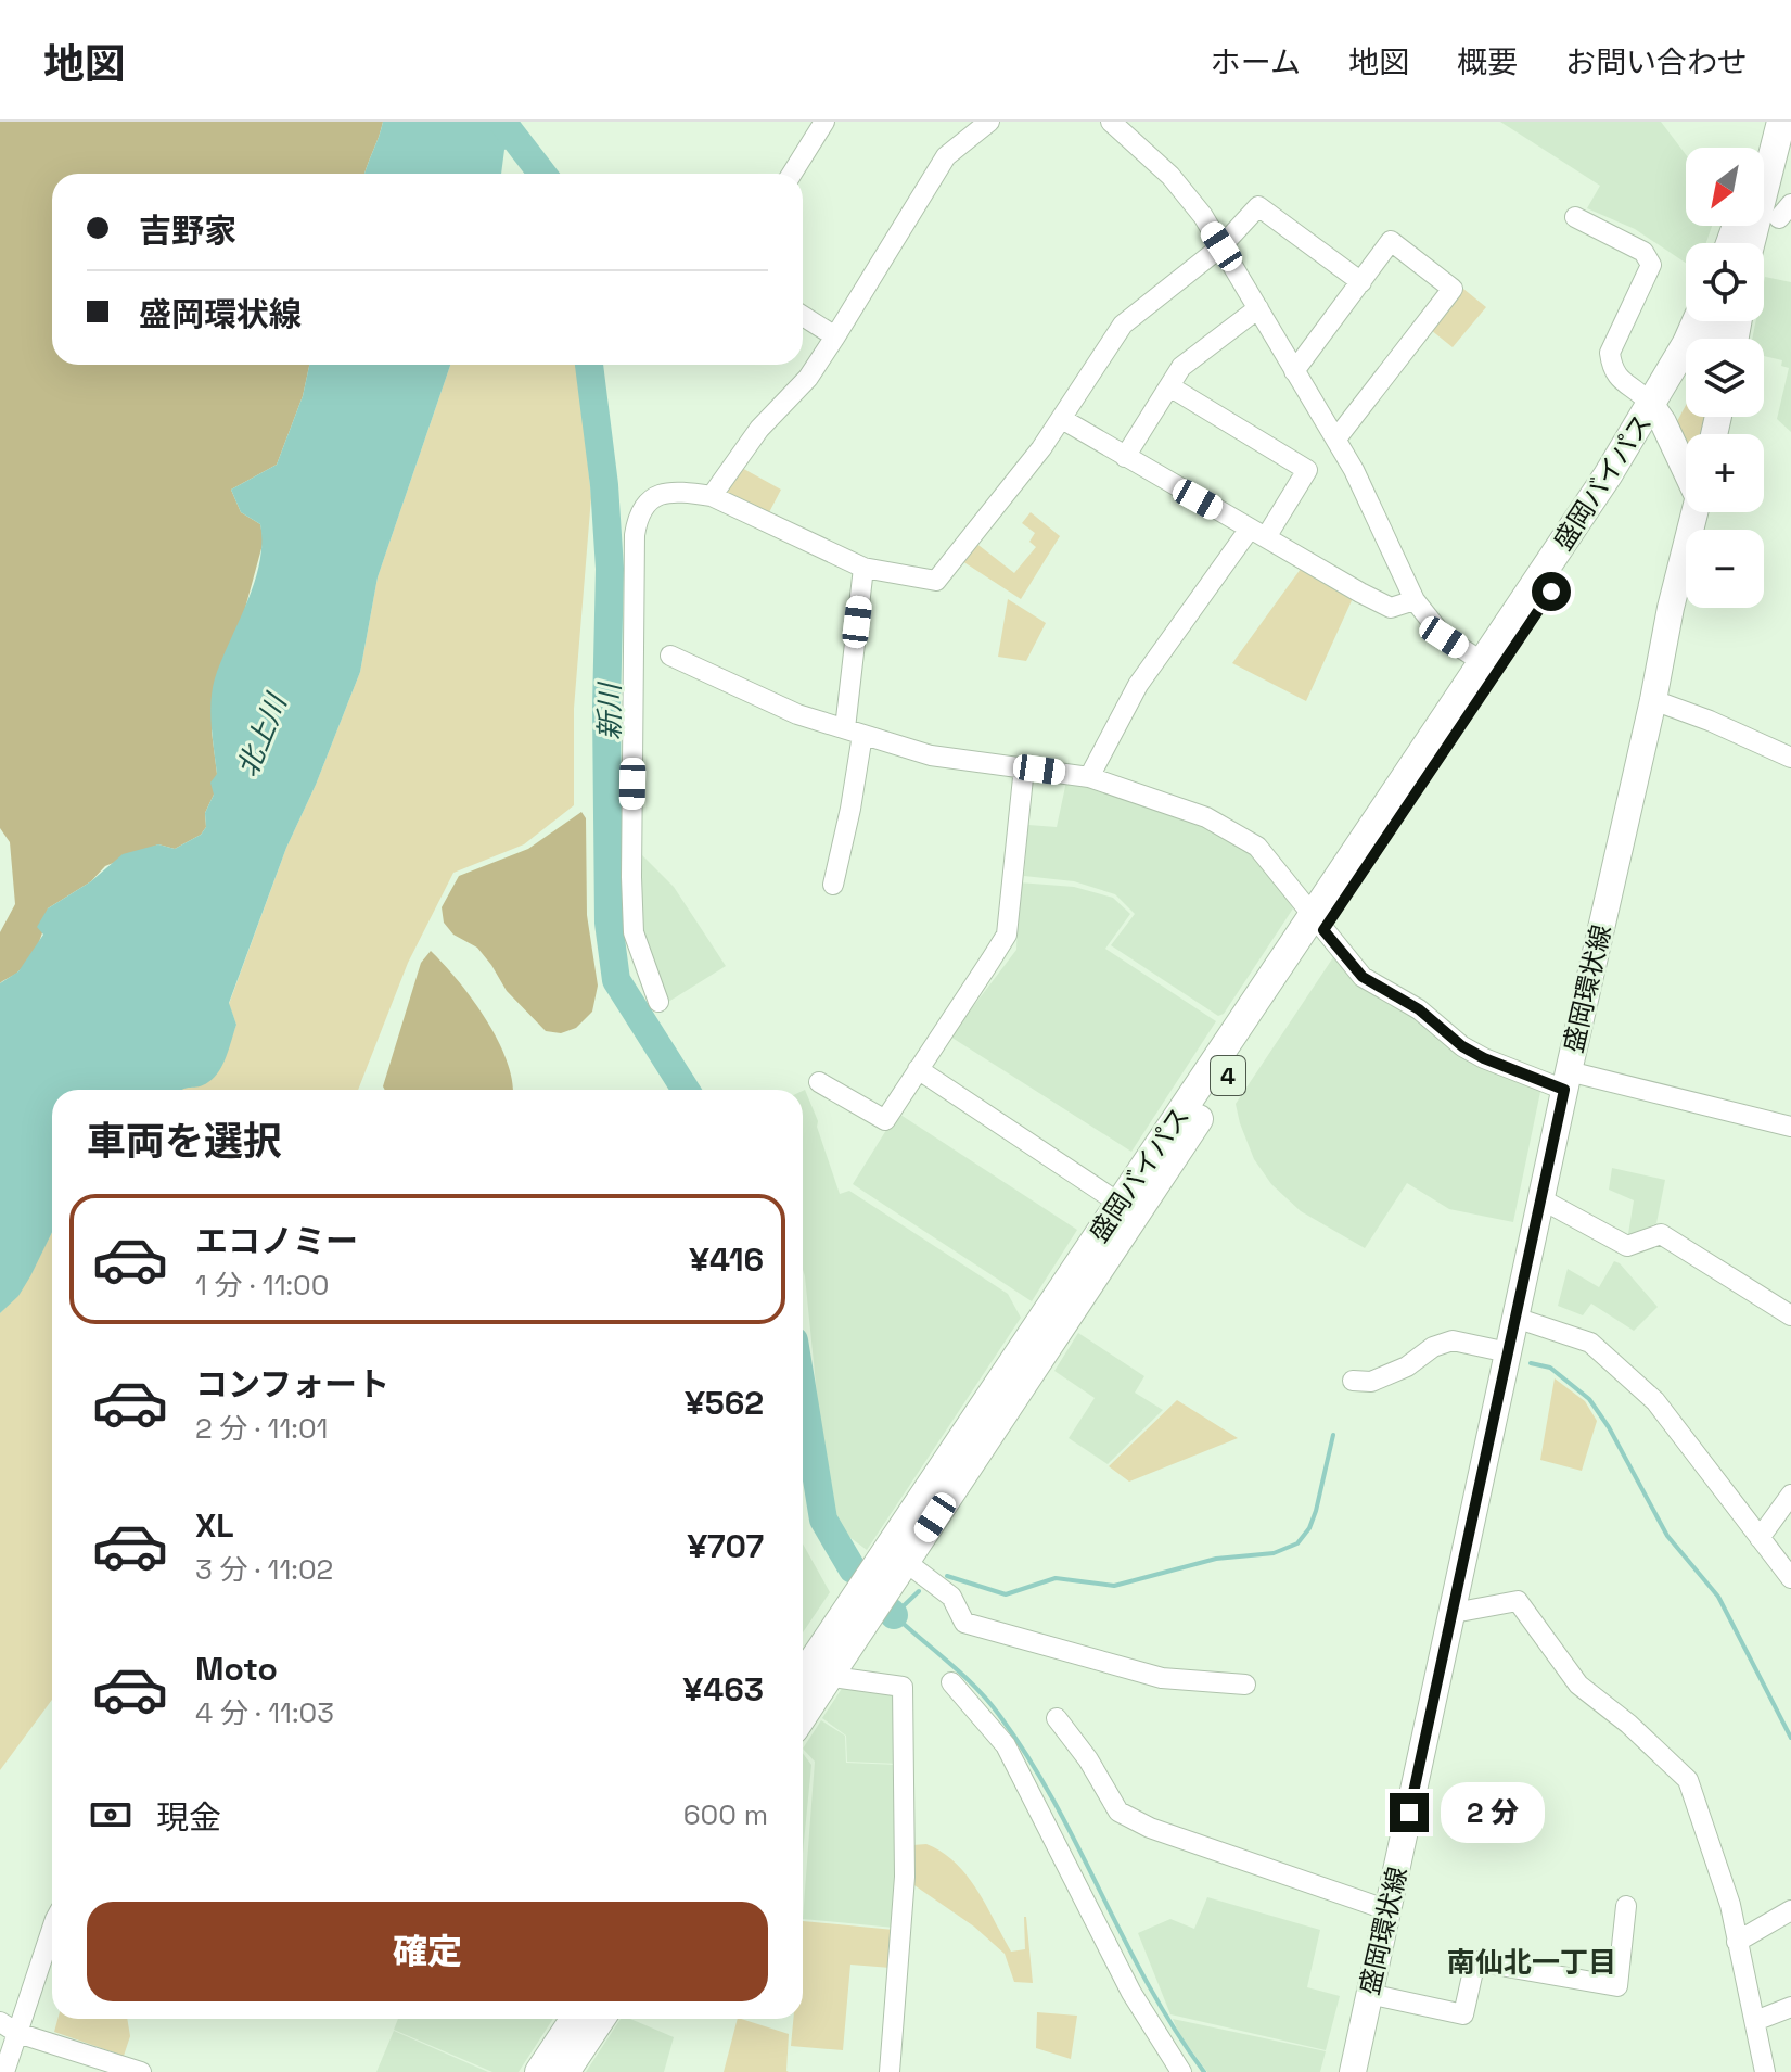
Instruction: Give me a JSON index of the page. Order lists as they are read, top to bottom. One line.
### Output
{"streets":{"highway":["盛岡バイパス","4"],"main road":["盛岡環状線"]},"crossings":[["盛岡バイパス","盛岡環状線"]],"districts":["南仙北一丁目"],"water":["新川","北上川"],"north":"bottom left","page":{"header":"地図","nav":["ホーム","地図","概要","お問い合わせ"],"map_buttons":["+","−"],"banner":["吉野家","盛岡環状線"],"heading":"車両を選択","list":[{"name":"エコノミー","note":"1 分 · 11:00","value":"¥416"},{"name":"コンフォート","note":"2 分 · 11:01","value":"¥562"},{"name":"XL","note":"3 分 · 11:02","value":"¥707"},{"name":"Moto","note":"4 分 · 11:03","value":"¥463"}],"pay":["現金","600 m"],"bubble":"2 分","buttons":"確定"}}
